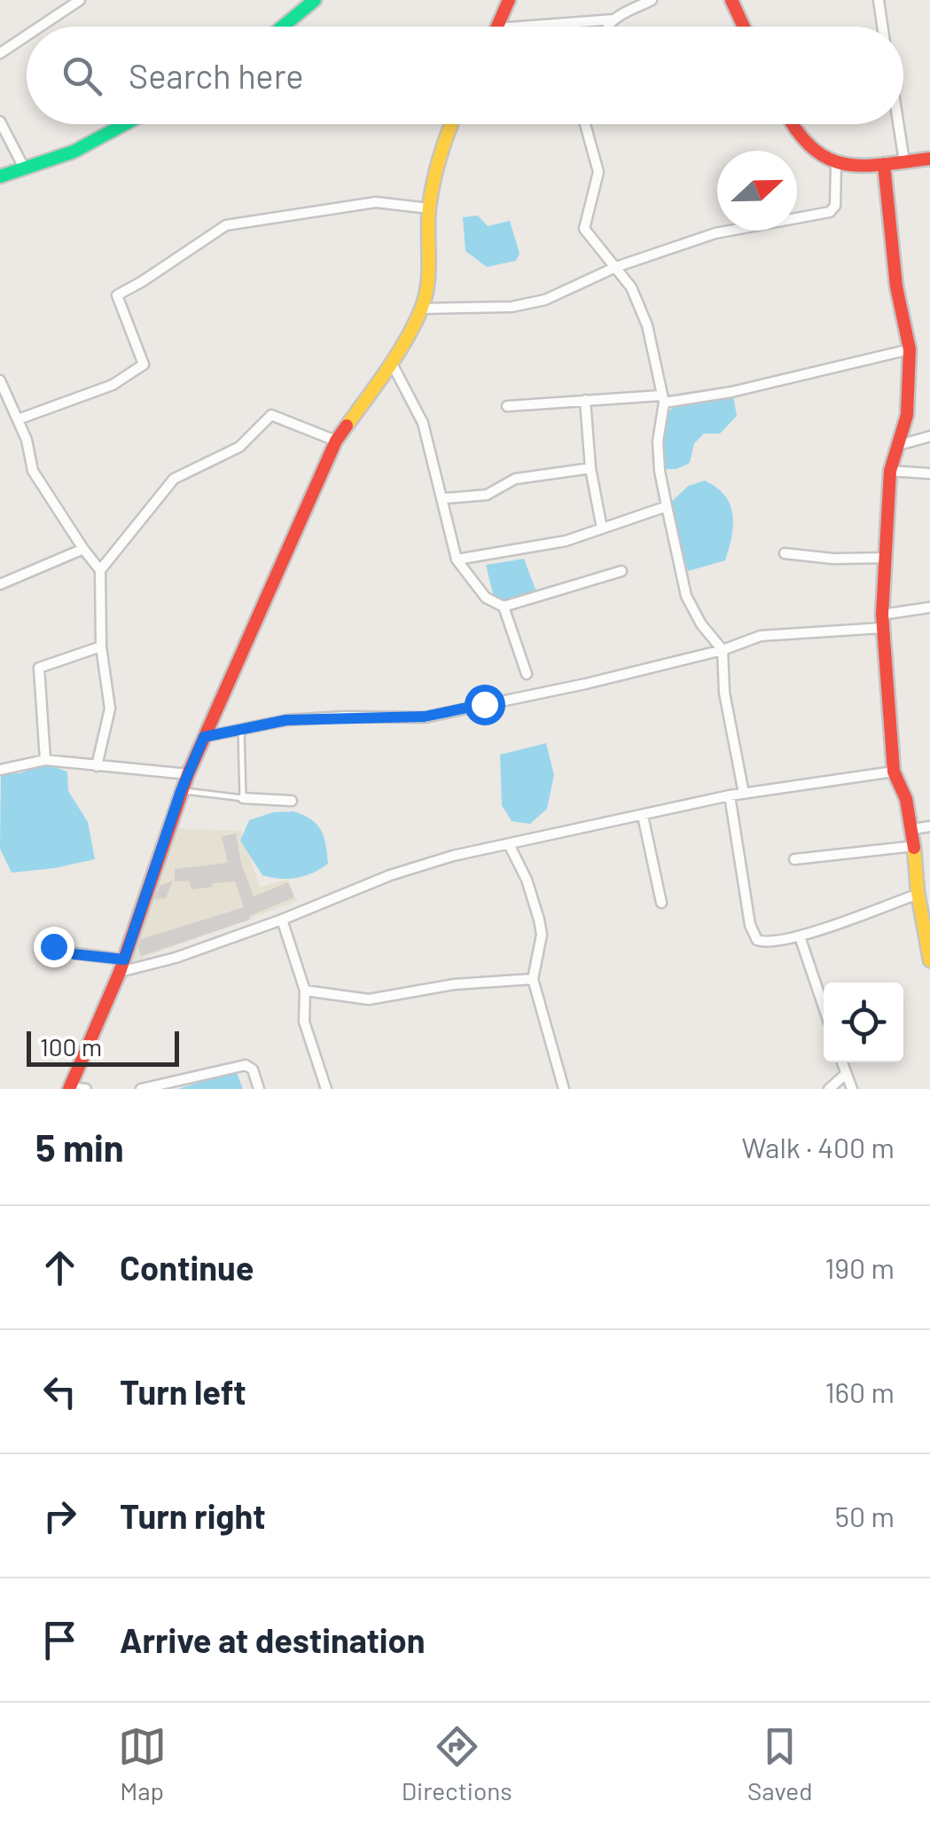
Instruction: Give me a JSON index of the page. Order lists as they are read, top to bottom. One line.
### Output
{"scale_bar":"100 m","north":"right","page":{"search":"Search here","scale":"100 m","heading":["5 min","Walk · 400 m"],"list":[["Continue","190 m"],["Turn left","160 m"],["Turn right","50 m"],"Arrive at destination"],"nav":["Map","Directions","Saved"]}}
